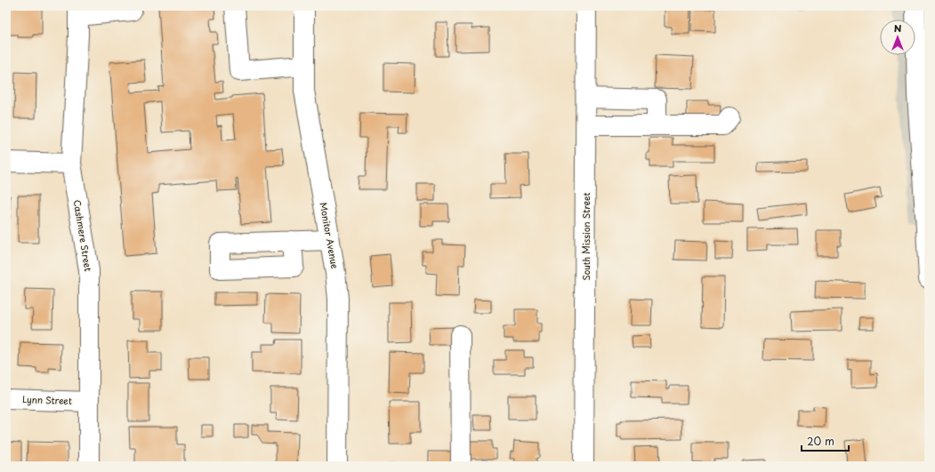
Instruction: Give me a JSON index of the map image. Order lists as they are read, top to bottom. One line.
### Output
{"streets":{"street":["Cashmere Street","Monitor Avenue","South Mission Street","Lynn Street"]},"crossings":[["Cashmere Street","Lynn Street"]],"scale_bar":"20 m","north":"top"}
